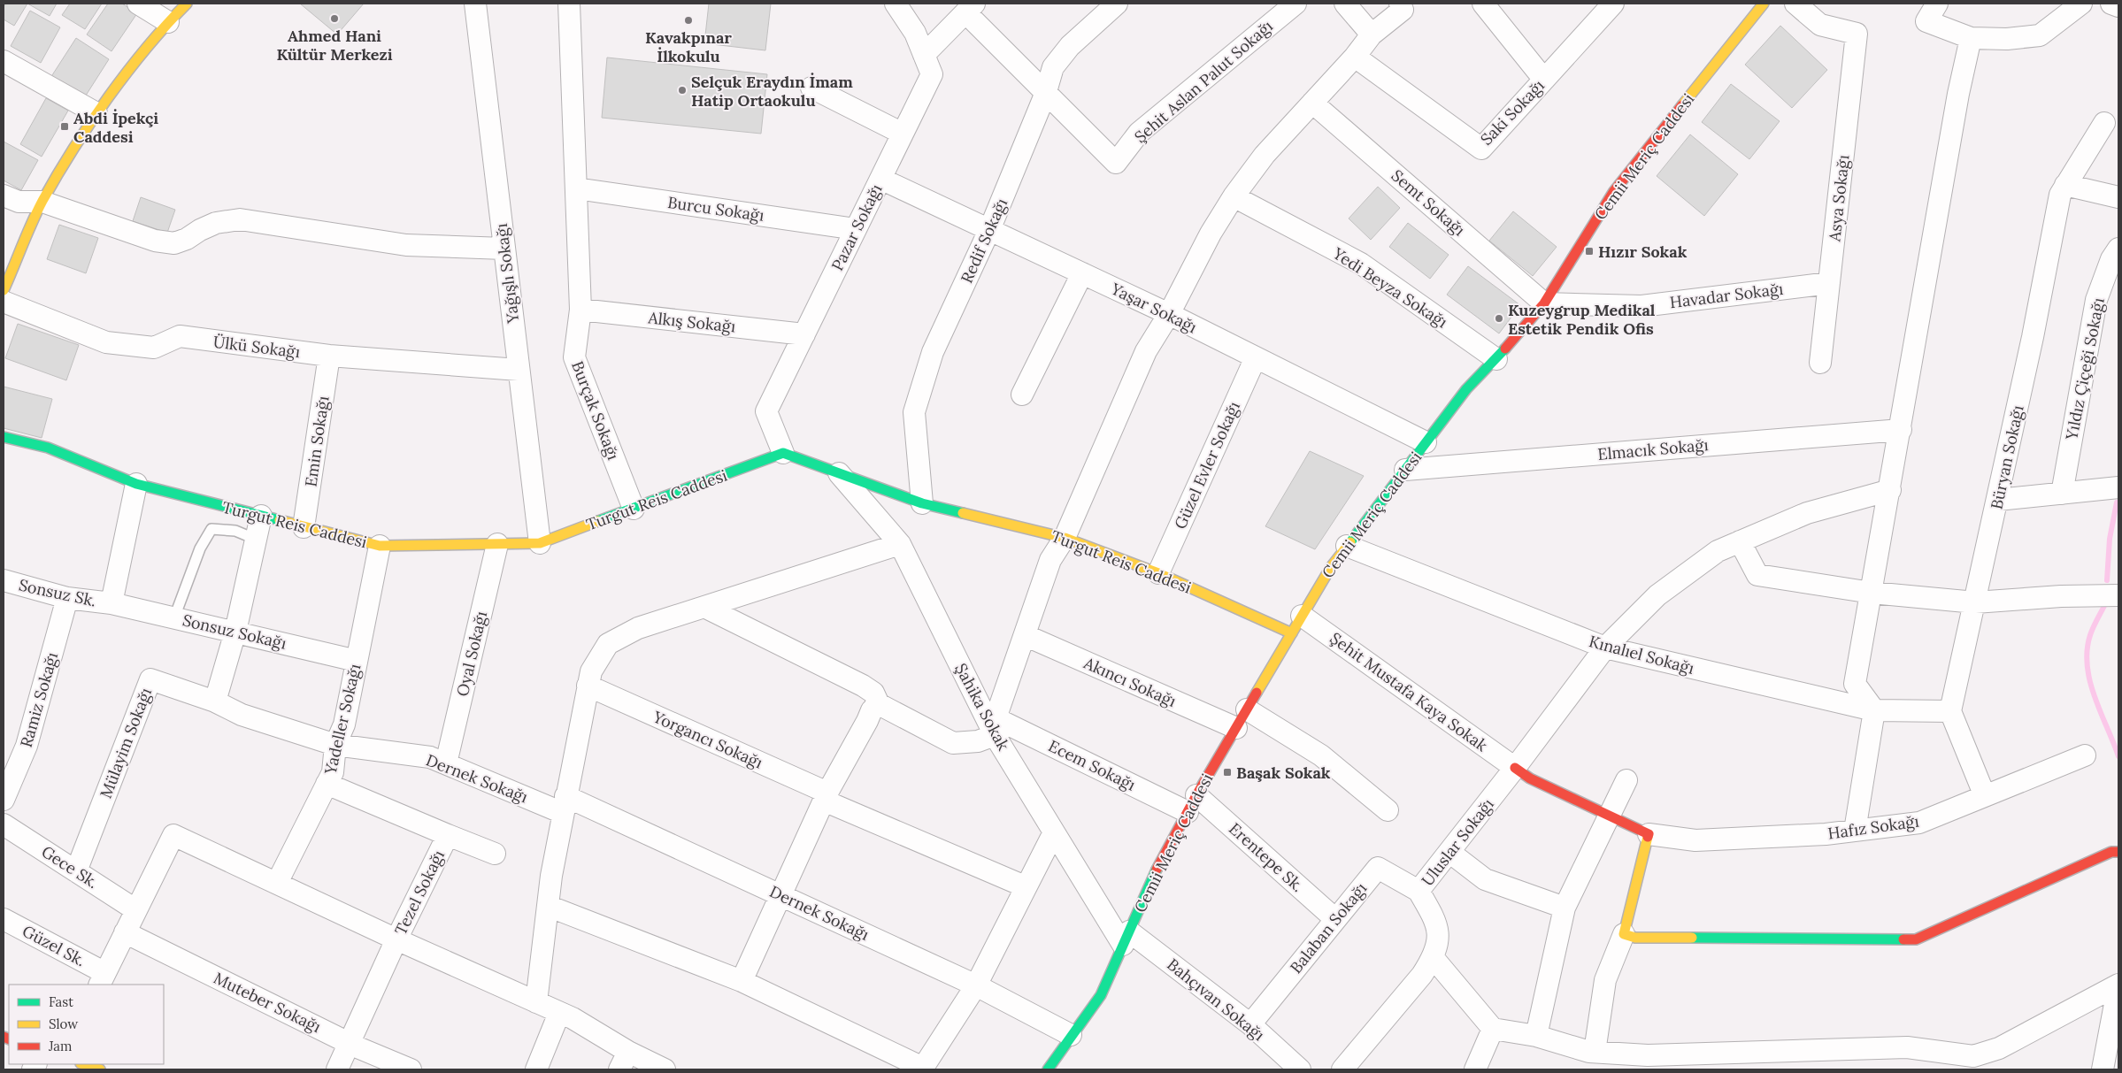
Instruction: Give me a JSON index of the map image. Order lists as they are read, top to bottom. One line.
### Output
{"streets":{"street":["Şehit Aslan Palut Sokağı","Saki Sokağı","Cemii Meriç Caddesi","Asya Sokağı","Semt Sokağı","Burcu Sokağı","Pazar Sokağı","Redif Sokağı","Yağışlı Sokağı","Yedi Beyza Sokağı","Havadar Sokağı","Yaşar Sokağı","Alkış Sokağı","Ülkü Sokağı","Yıldız Çiçeği Sokağı","Burçak Sokağı","Emin Sokağı","Elmacık Sokağı","Büryan Sokağı","Güzel Evler Sokağı","Turgut Reis Caddesi","Sonsuz Sk.","Sonsuz Sokağı","Oyal Sokağı","Kınalıel Sokağı","Akıncı Sokağı","Şehit Mustafa Kaya Sokak","Ramiz Sokağı","Şahika Sokak","Yadeller Sokağı","Yorgancı Sokağı","Mülayim Sokağı","Ecem Sokağı","Dernek Sokağı","Hafız Sokağı","Uluslar Sokağı","Erentepe Sk.","Gece Sk.","Tezel Sokağı","Balaban Sokağı","Güzel Sk.","Bahçıvan Sokağı","Muteber Sokağı"]},"crossings":[["Şehit Aslan Palut Sokağı","Redif Sokağı"],["Cemii Meriç Caddesi","Semt Sokağı"],["Cemii Meriç Caddesi","Yedi Beyza Sokağı"],["Cemii Meriç Caddesi","Havadar Sokağı"],["Cemii Meriç Caddesi","Yaşar Sokağı"],["Cemii Meriç Caddesi","Elmacık Sokağı"],["Cemii Meriç Caddesi","Turgut Reis Caddesi"],["Cemii Meriç Caddesi","Kınalıel Sokağı"],["Cemii Meriç Caddesi","Akıncı Sokağı"],["Cemii Meriç Caddesi","Şehit Mustafa Kaya Sokak"],["Cemii Meriç Caddesi","Şahika Sokak"],["Cemii Meriç Caddesi","Ecem Sokağı"],["Cemii Meriç Caddesi","Dernek Sokağı"],["Cemii Meriç Caddesi","Erentepe Sk."],["Cemii Meriç Caddesi","Bahçıvan Sokağı"],["Asya Sokağı","Havadar Sokağı"],["Semt Sokağı","Havadar Sokağı"],["Burcu Sokağı","Pazar Sokağı"],["Burcu Sokağı","Burçak Sokağı"],["Pazar Sokağı","Yaşar Sokağı"],["Pazar Sokağı","Alkış Sokağı"],["Pazar Sokağı","Turgut Reis Caddesi"],["Redif Sokağı","Yaşar Sokağı"],["Redif Sokağı","Turgut Reis Caddesi"],["Yağışlı Sokağı","Ülkü Sokağı"],["Yağışlı Sokağı","Turgut Reis Caddesi"],["Yaşar Sokağı","Güzel Evler Sokağı"],["Alkış Sokağı","Burçak Sokağı"],["Ülkü Sokağı","Emin Sokağı"],["Burçak Sokağı","Turgut Reis Caddesi"],["Emin Sokağı","Turgut Reis Caddesi"],["Büryan Sokağı","Kınalıel Sokağı"],["Güzel Evler Sokağı","Turgut Reis Caddesi"],["Turgut Reis Caddesi","Oyal Sokağı"],["Turgut Reis Caddesi","Şehit Mustafa Kaya Sokak"],["Turgut Reis Caddesi","Şahika Sokak"],["Turgut Reis Caddesi","Yadeller Sokağı"],["Sonsuz Sk.","Sonsuz Sokağı"],["Sonsuz Sk.","Ramiz Sokağı"],["Sonsuz Sokağı","Yadeller Sokağı"],["Oyal Sokağı","Dernek Sokağı"],["Kınalıel Sokağı","Uluslar Sokağı"],["Şehit Mustafa Kaya Sokak","Uluslar Sokağı"],["Şahika Sokak","Ecem Sokağı"],["Şahika Sokak","Bahçıvan Sokağı"],["Yadeller Sokağı","Dernek Sokağı"],["Yadeller Sokağı","Tezel Sokağı"],["Mülayim Sokağı","Dernek Sokağı"],["Mülayim Sokağı","Gece Sk."],["Ecem Sokağı","Erentepe Sk."],["Uluslar Sokağı","Balaban Sokağı"],["Erentepe Sk.","Balaban Sokağı"],["Tezel Sokağı","Muteber Sokağı"],["Balaban Sokağı","Bahçıvan Sokağı"]],"places":{"other":["Ahmed Hani Kültür Merkezi","Kavakpınar İlkokulu","Selçuk Eraydın İmam Hatip Ortaokulu","Kuzeygrup Medikal Estetik Pendik Ofis"],"transit":["Abdi İpekçi Caddesi","Hızır Sokak","Başak Sokak"]},"legend":["Fast","Slow","Jam"]}
